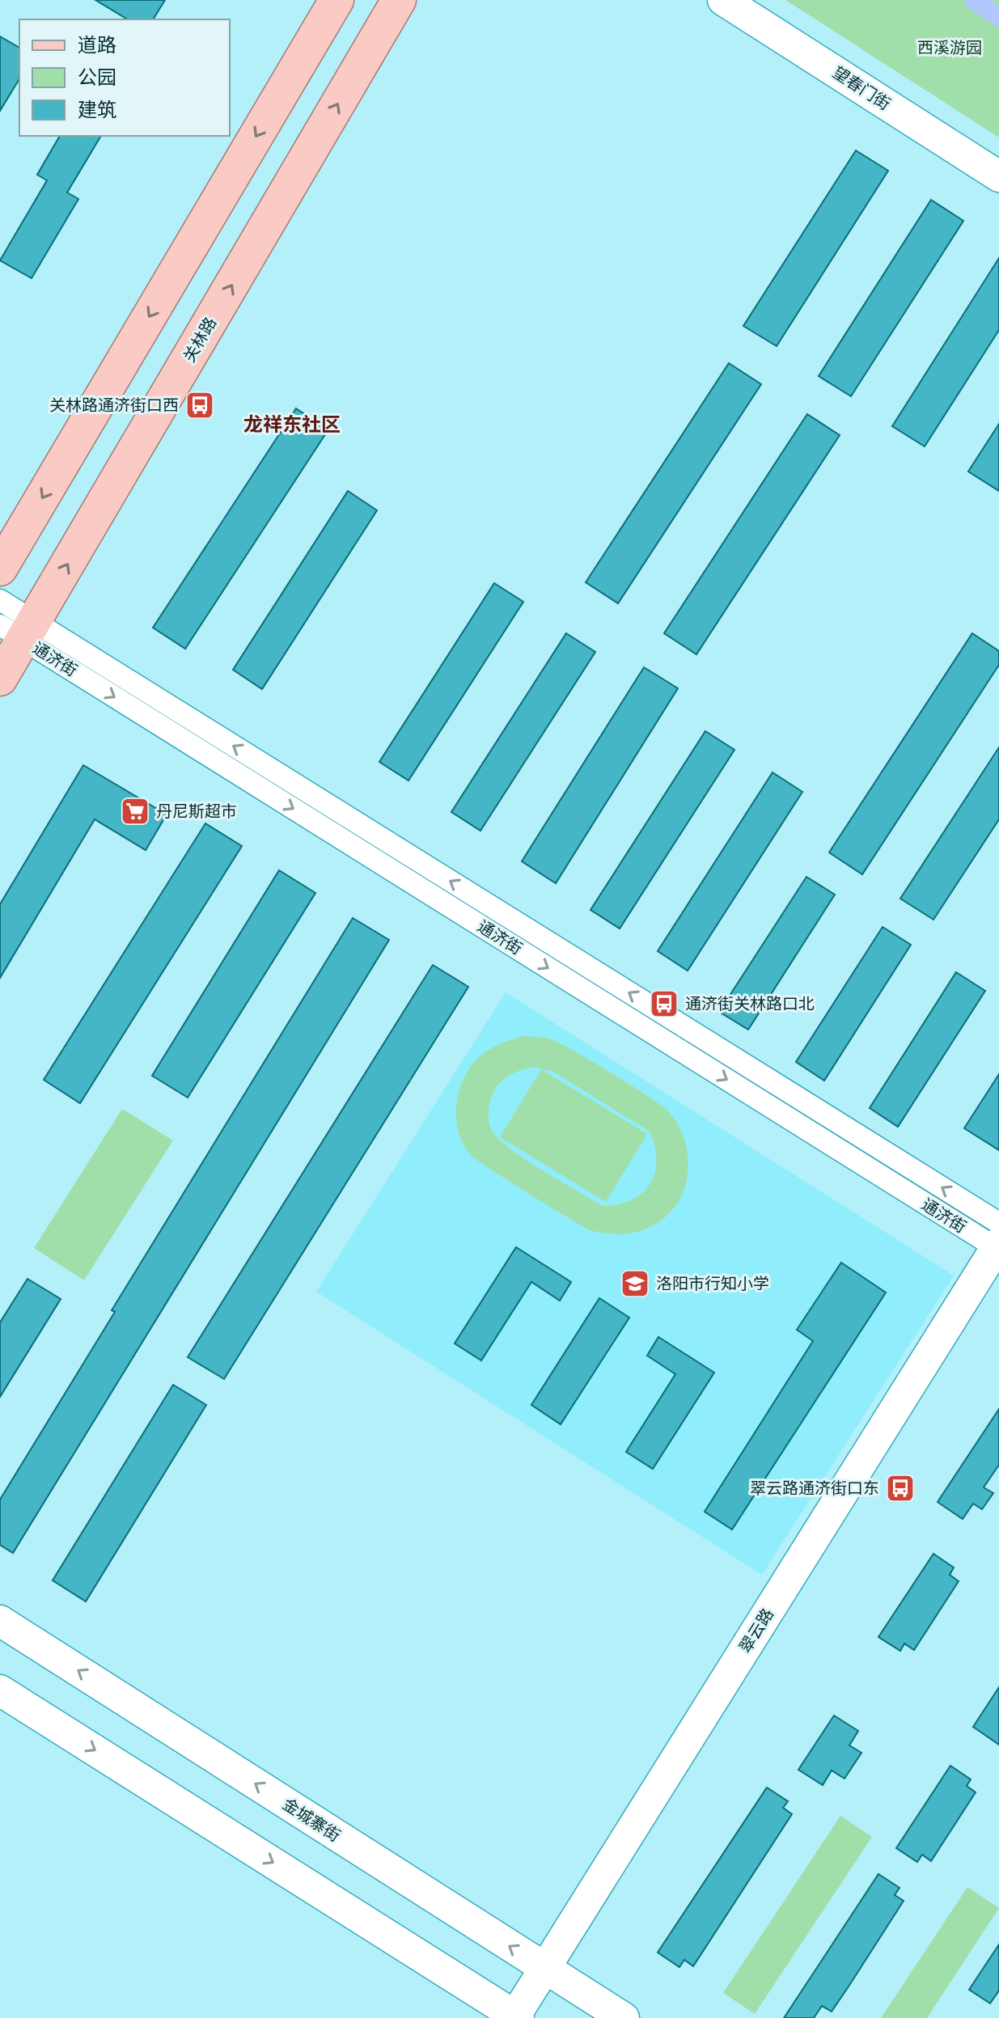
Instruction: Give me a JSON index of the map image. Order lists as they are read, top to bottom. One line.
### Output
{"streets":{"main road":["关林路"],"street":["望春门街","通济街","翠云路","金城寨街"]},"crossings":[["关林路","通济街"],["通济街","翠云路"],["翠云路","金城寨街"]],"districts":["龙祥东社区"],"parks":["西溪游园"],"places":{"bus stop":["关林路通济街口西","通济街关林路口北","翠云路通济街口东"],"supermarket":["丹尼斯超市"],"school or university":["洛阳市行知小学"]},"legend":["道路","公园","建筑"]}
